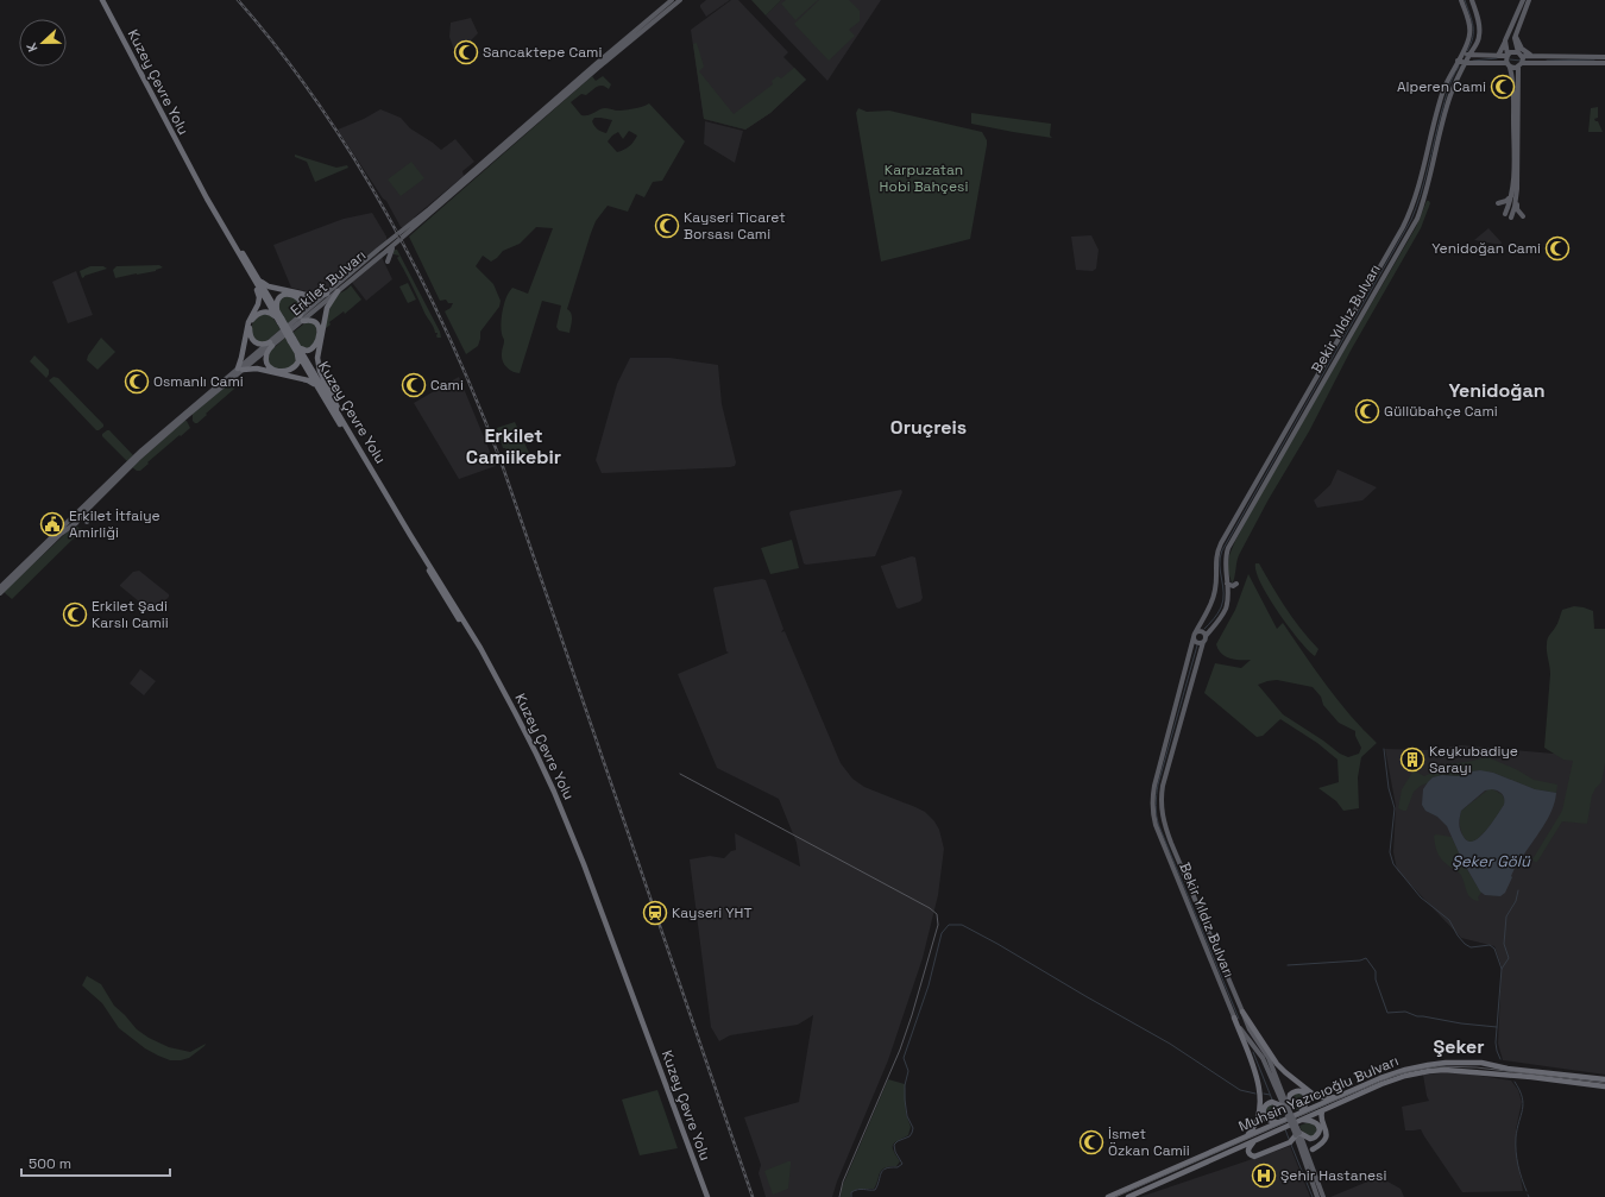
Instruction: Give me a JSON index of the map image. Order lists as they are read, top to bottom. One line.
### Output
{"streets":{"highway":["Kuzey Çevre Yolu","Muhsin Yazıcıoğlu Bulvarı"],"main road":["Erkilet Bulvarı","Bekir Yıldız Bulvarı"]},"districts":["Yenidoğan","Oruçreis","Erkilet Camiikebir","Şeker"],"water":["Şeker Gölü"],"parks":["Karpuzatan Hobi Bahçesi"],"places":{"mosque":["Sancaktepe Cami","Alperen Cami","Kayseri Ticaret Borsası Cami","Yenidoğan Cami","Osmanlı Cami","Cami","Güllübahçe Cami","Erkilet Şadi Karslı Camii","İsmet Özkan Camii"],"public building":["Erkilet İtfaiye Amirliği"],"building":["Keykubadiye Sarayı"],"station":["Kayseri YHT"],"hospital":["Şehir Hastanesi"]},"scale_bar":"500 m","north":"left"}
